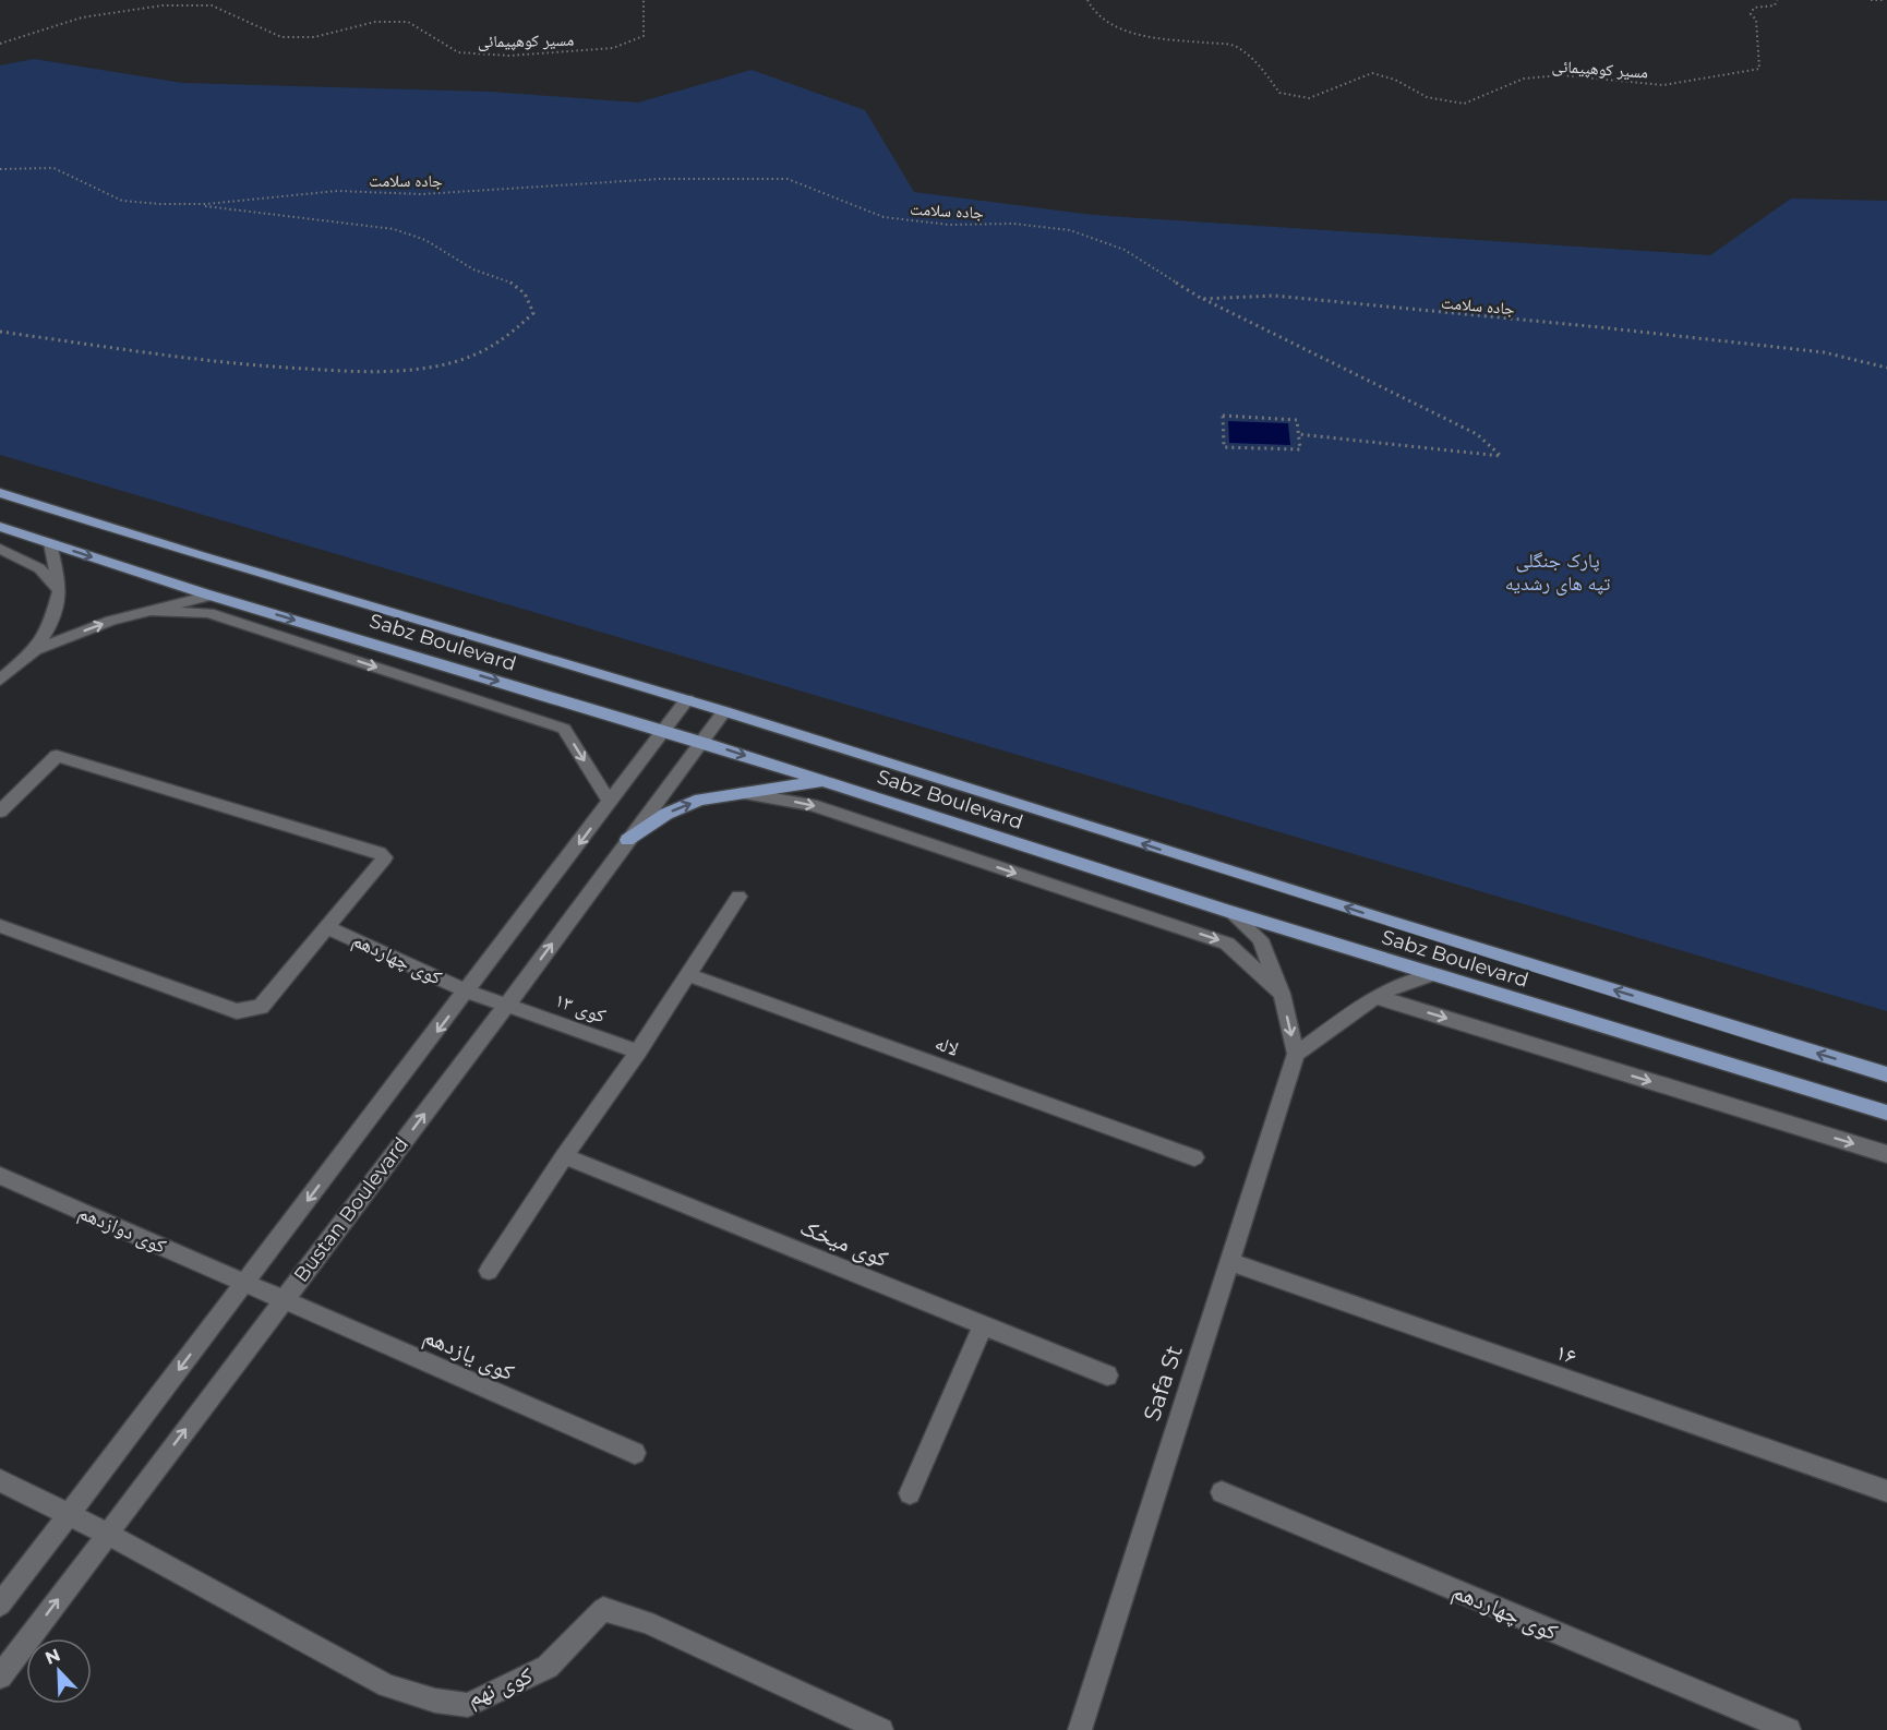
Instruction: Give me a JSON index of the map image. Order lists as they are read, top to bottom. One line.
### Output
{"streets":{"main road":["Sabz Boulevard"],"street":["کوی چهاردهم","کوی ۱۳","لاله","Bustan Boulevard","کوی دوازدهم","کوی میخک","کوی یازدهم","۱۶","Safa St","کوی نهم"],"path":["مسیر کوهپیمائی","جاده سلامت"]},"crossings":[["Sabz Boulevard","Bustan Boulevard"],["کوی چهاردهم","کوی ۱۳"],["کوی چهاردهم","Bustan Boulevard"],["کوی ۱۳","Bustan Boulevard"],["Bustan Boulevard","کوی دوازدهم"],["Bustan Boulevard","کوی یازدهم"],["Bustan Boulevard","کوی نهم"],["کوی دوازدهم","کوی یازدهم"],["۱۶","Safa St"]],"parks":["پارک جنگلی تپه های رشدیه"],"north":"top left"}
